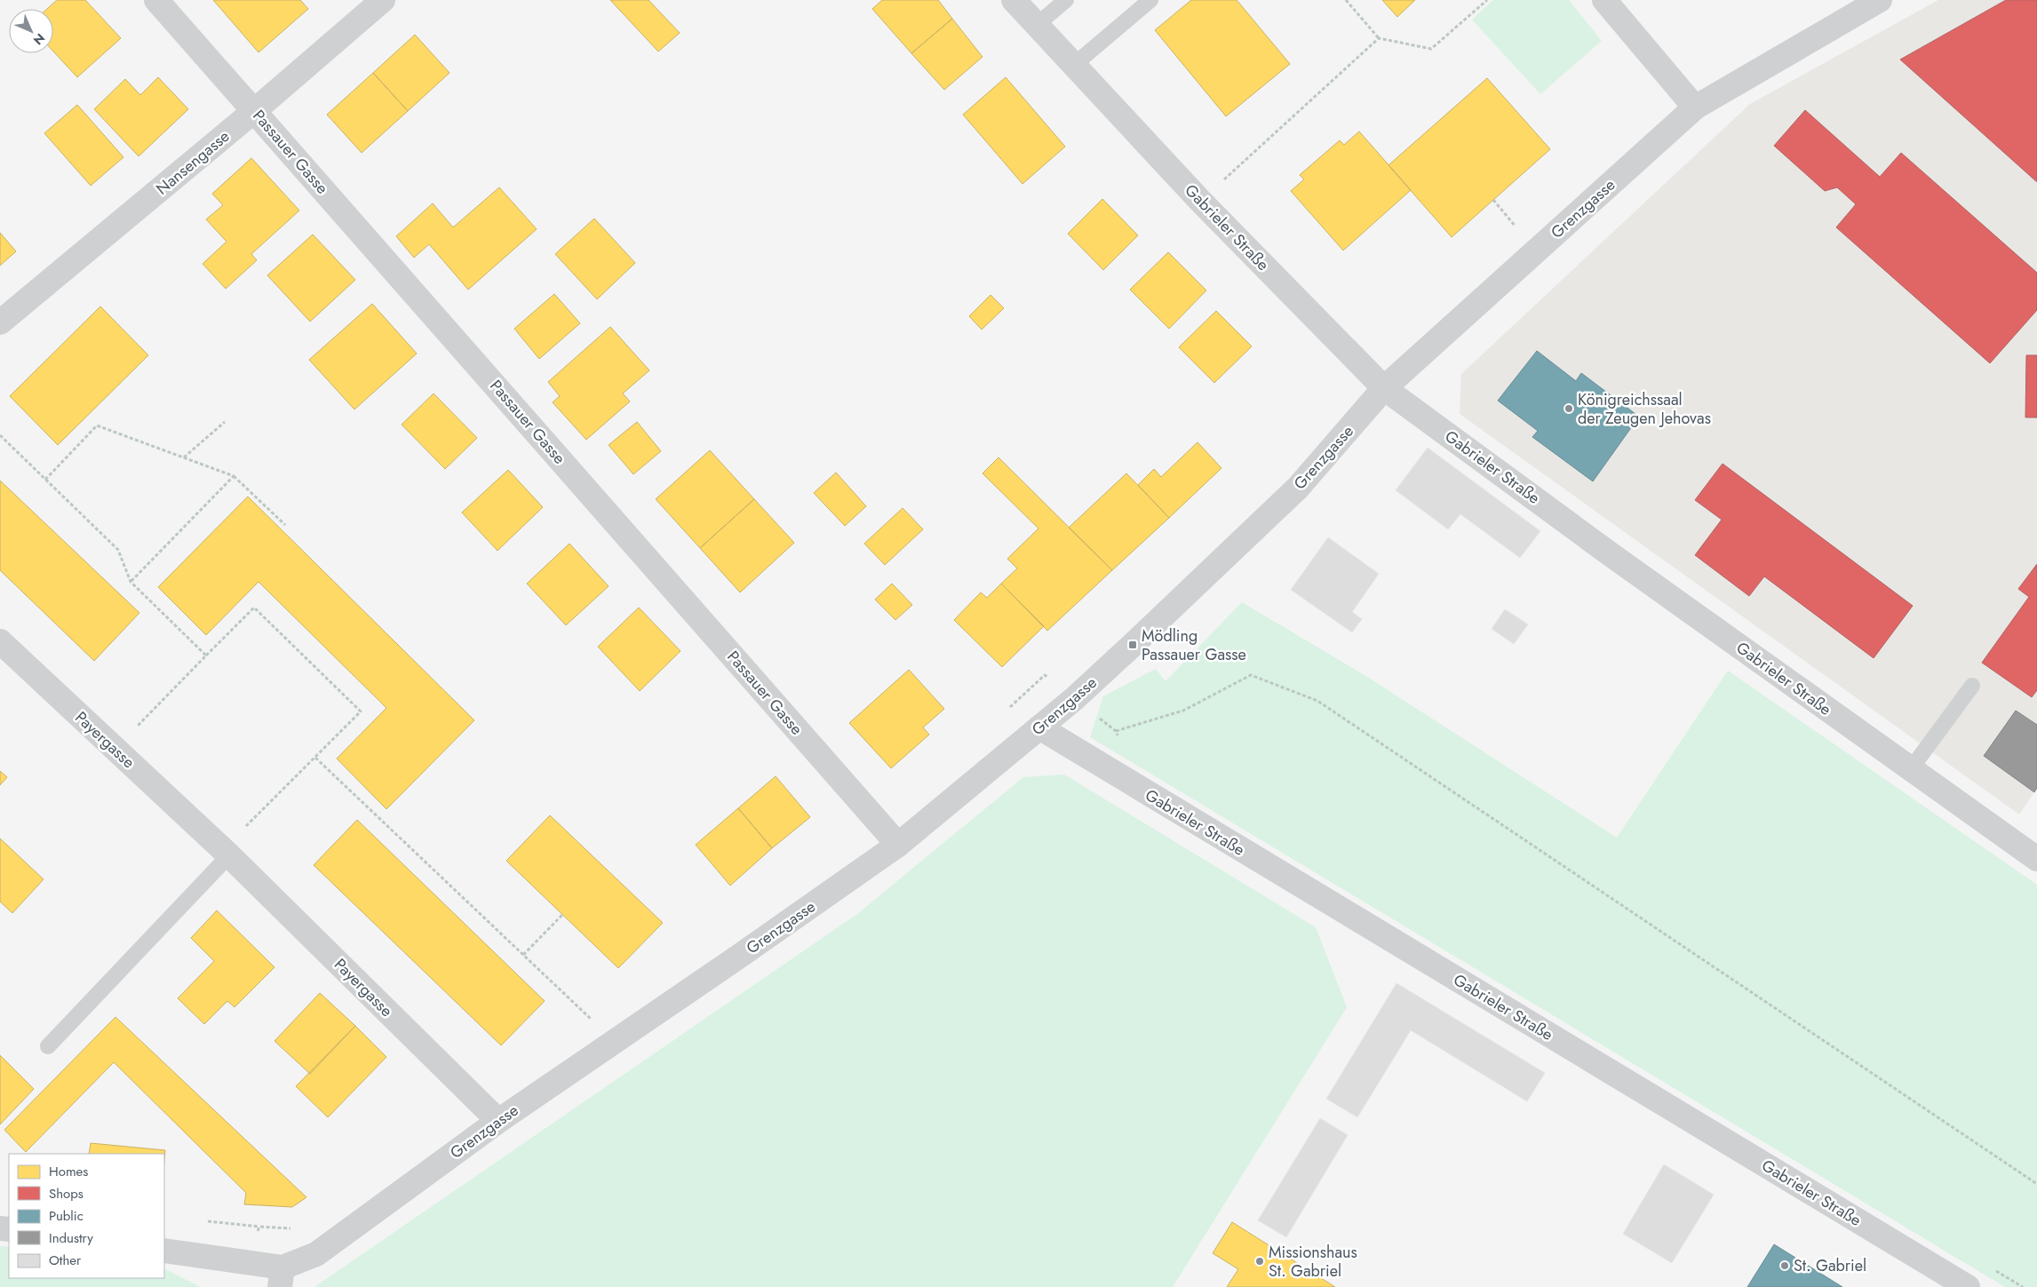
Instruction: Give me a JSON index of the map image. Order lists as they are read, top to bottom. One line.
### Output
{"streets":{"street":["Passauer Gasse","Nansengasse","Grenzgasse","Gabrieler Straße","Payergasse"]},"crossings":[["Passauer Gasse","Nansengasse"],["Passauer Gasse","Grenzgasse"],["Grenzgasse","Gabrieler Straße"],["Grenzgasse","Payergasse"]],"places":{"other":["Königreichssaal der Zeugen Jehovas","Missionshaus St. Gabriel","St. Gabriel"],"transit":["Mödling Passauer Gasse"]},"legend":["Homes","Shops","Public","Industry","Other"],"north":"bottom right"}
